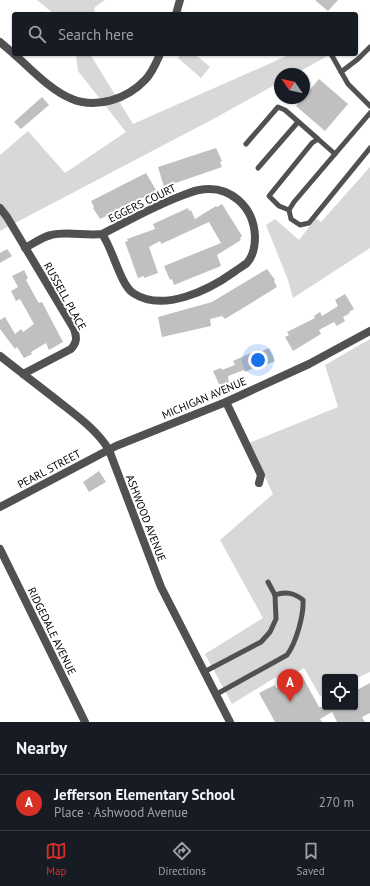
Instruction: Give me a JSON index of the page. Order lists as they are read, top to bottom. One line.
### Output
{"streets":{"street":["EGGERS COURT","RUSSELL PLACE","MICHIGAN AVENUE","PEARL STREET","ASHWOOD AVENUE","RIDGEDALE AVENUE"]},"crossings":[["EGGERS COURT","RUSSELL PLACE"],["RUSSELL PLACE","ASHWOOD AVENUE"],["MICHIGAN AVENUE","PEARL STREET"],["MICHIGAN AVENUE","ASHWOOD AVENUE"],["PEARL STREET","ASHWOOD AVENUE"]],"north":"top left","page":{"search":"Search here","pins":"A","heading":"Nearby","list":[{"mark":"A","name":"Jefferson Elementary School","note":"Place · Ashwood Avenue","value":"270 m"}],"nav":["Map","Directions","Saved"]}}
